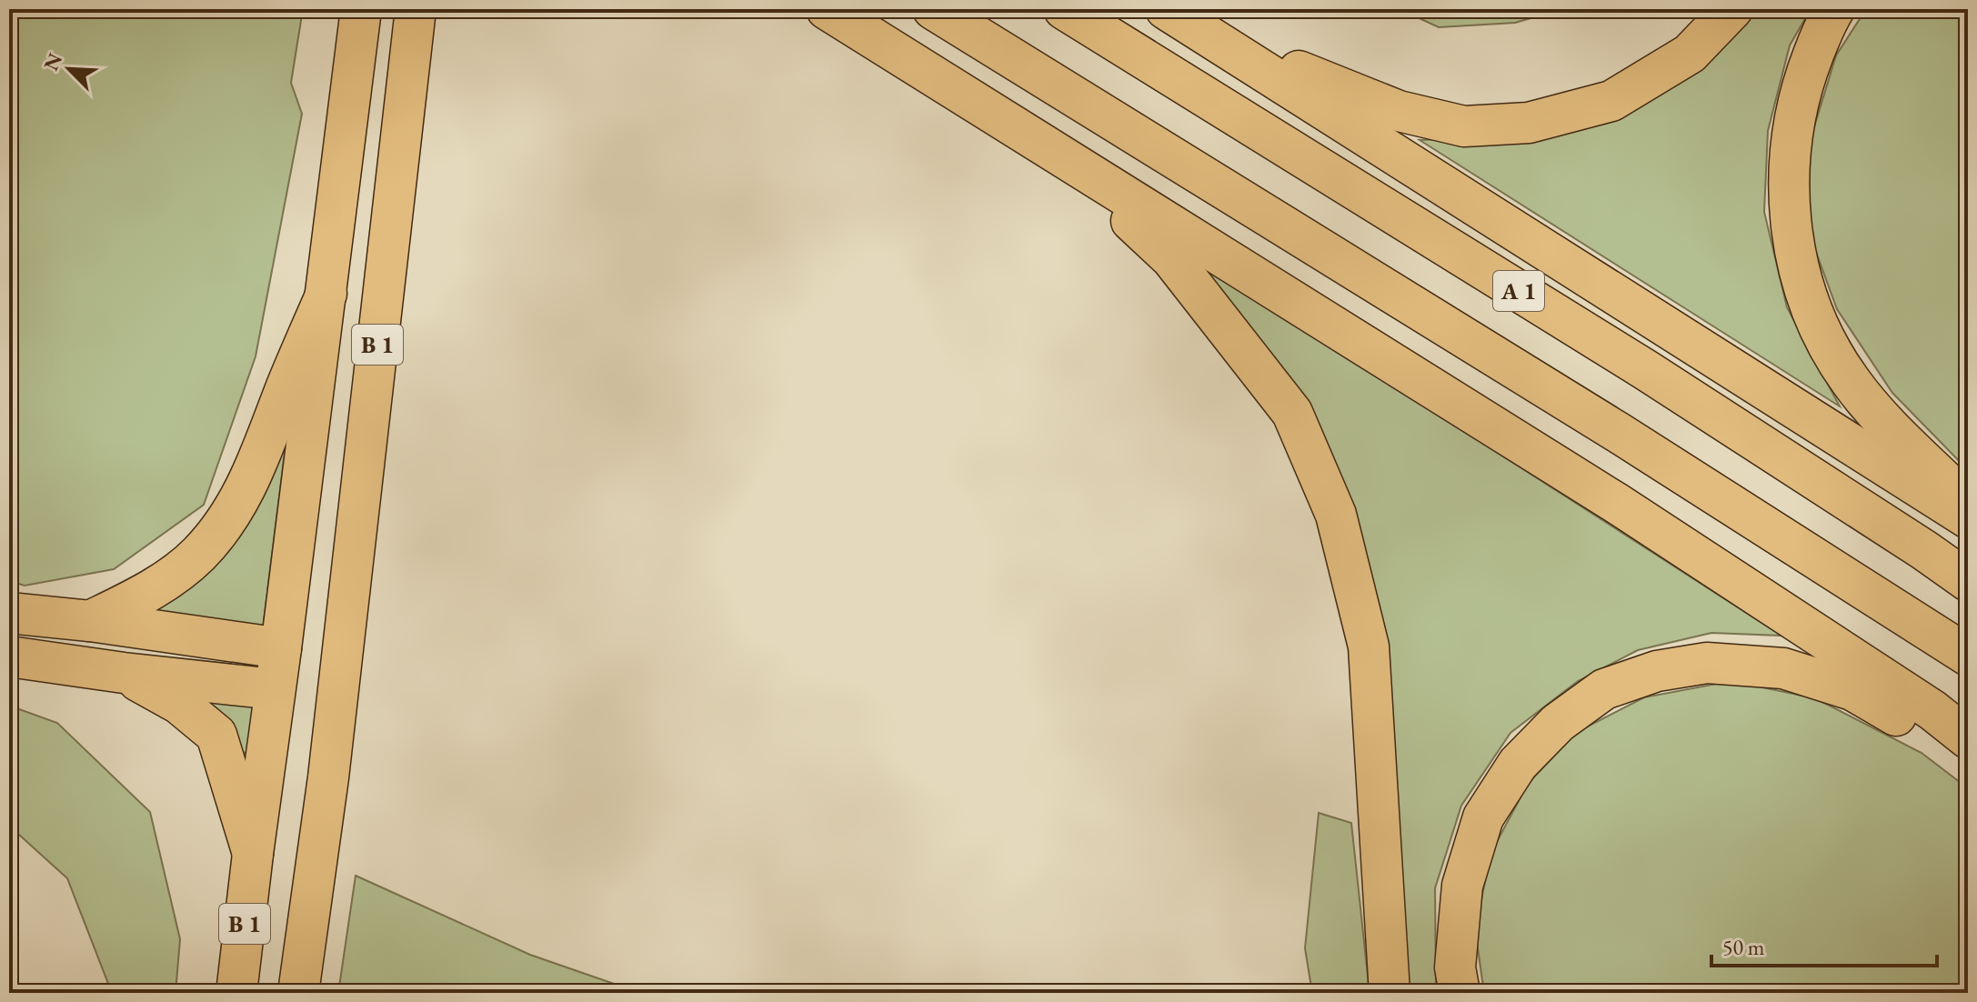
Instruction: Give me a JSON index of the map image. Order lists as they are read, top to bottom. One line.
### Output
{"streets":{"main road":["A 1","B 1"]},"scale_bar":"50 m","north":"top left"}
